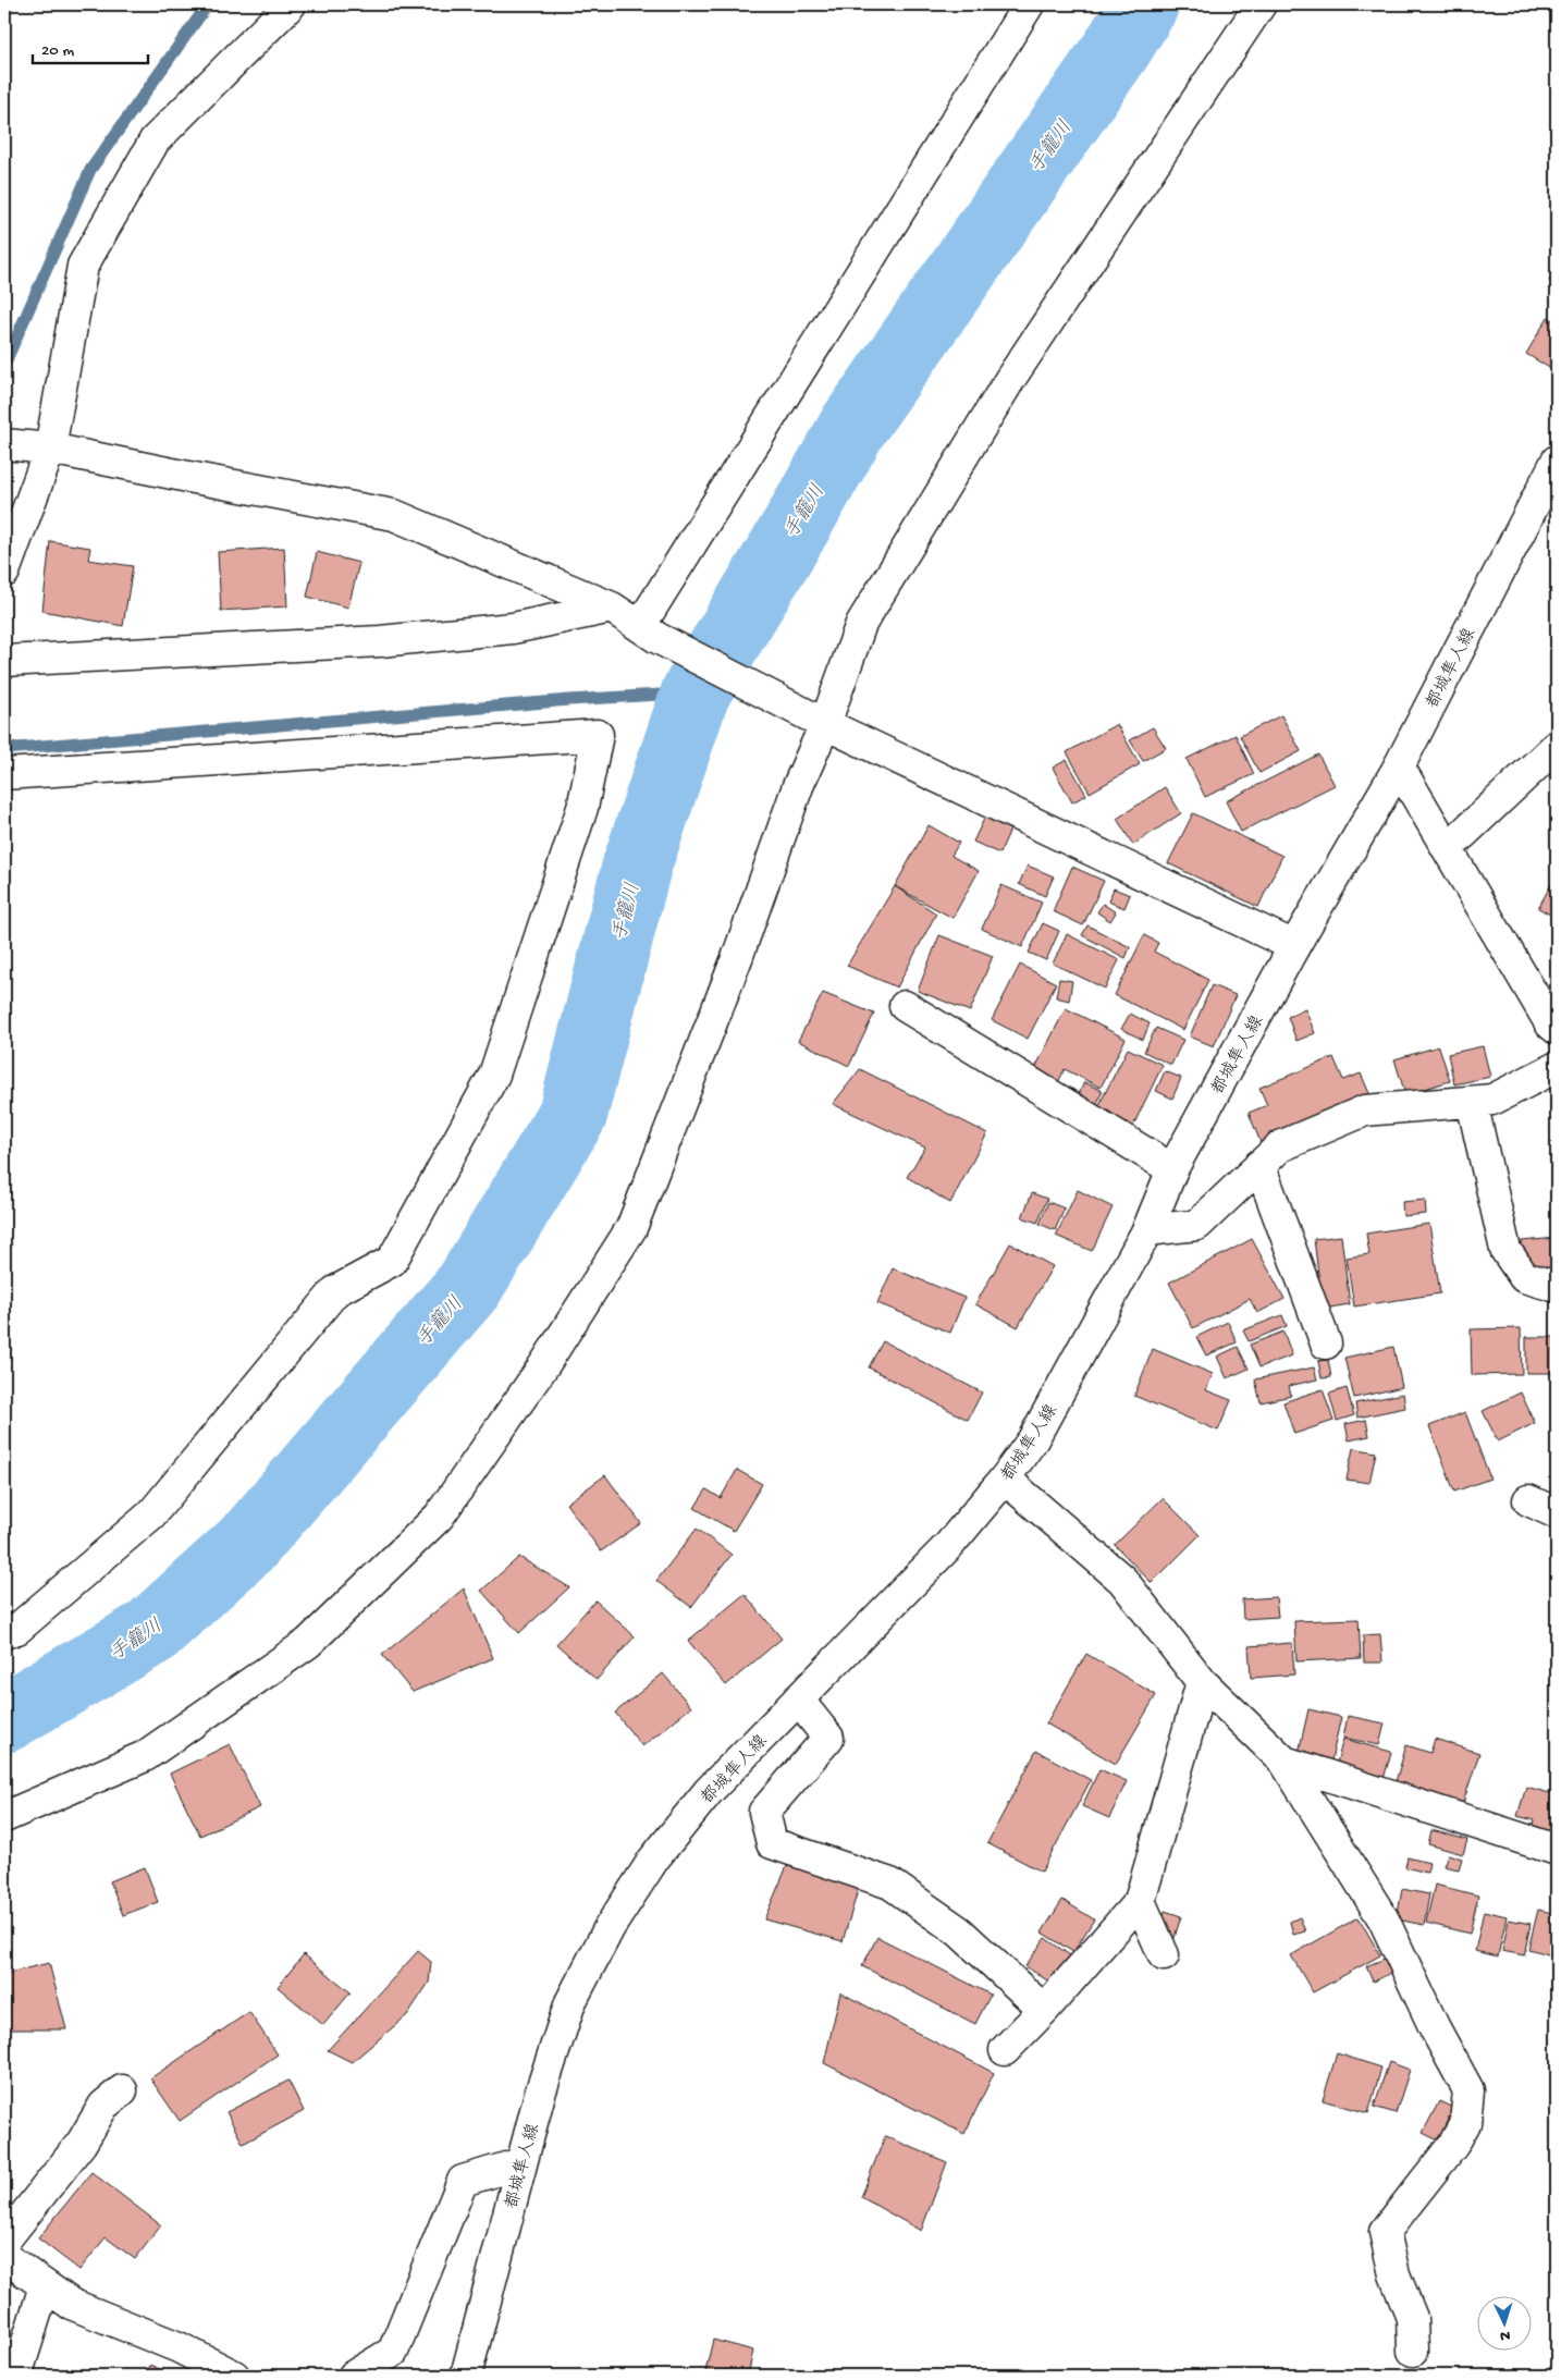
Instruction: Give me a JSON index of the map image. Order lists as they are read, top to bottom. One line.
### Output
{"streets":{"street":["都城隼人線"]},"water":["手籠川"],"scale_bar":"20 m","north":"bottom"}
